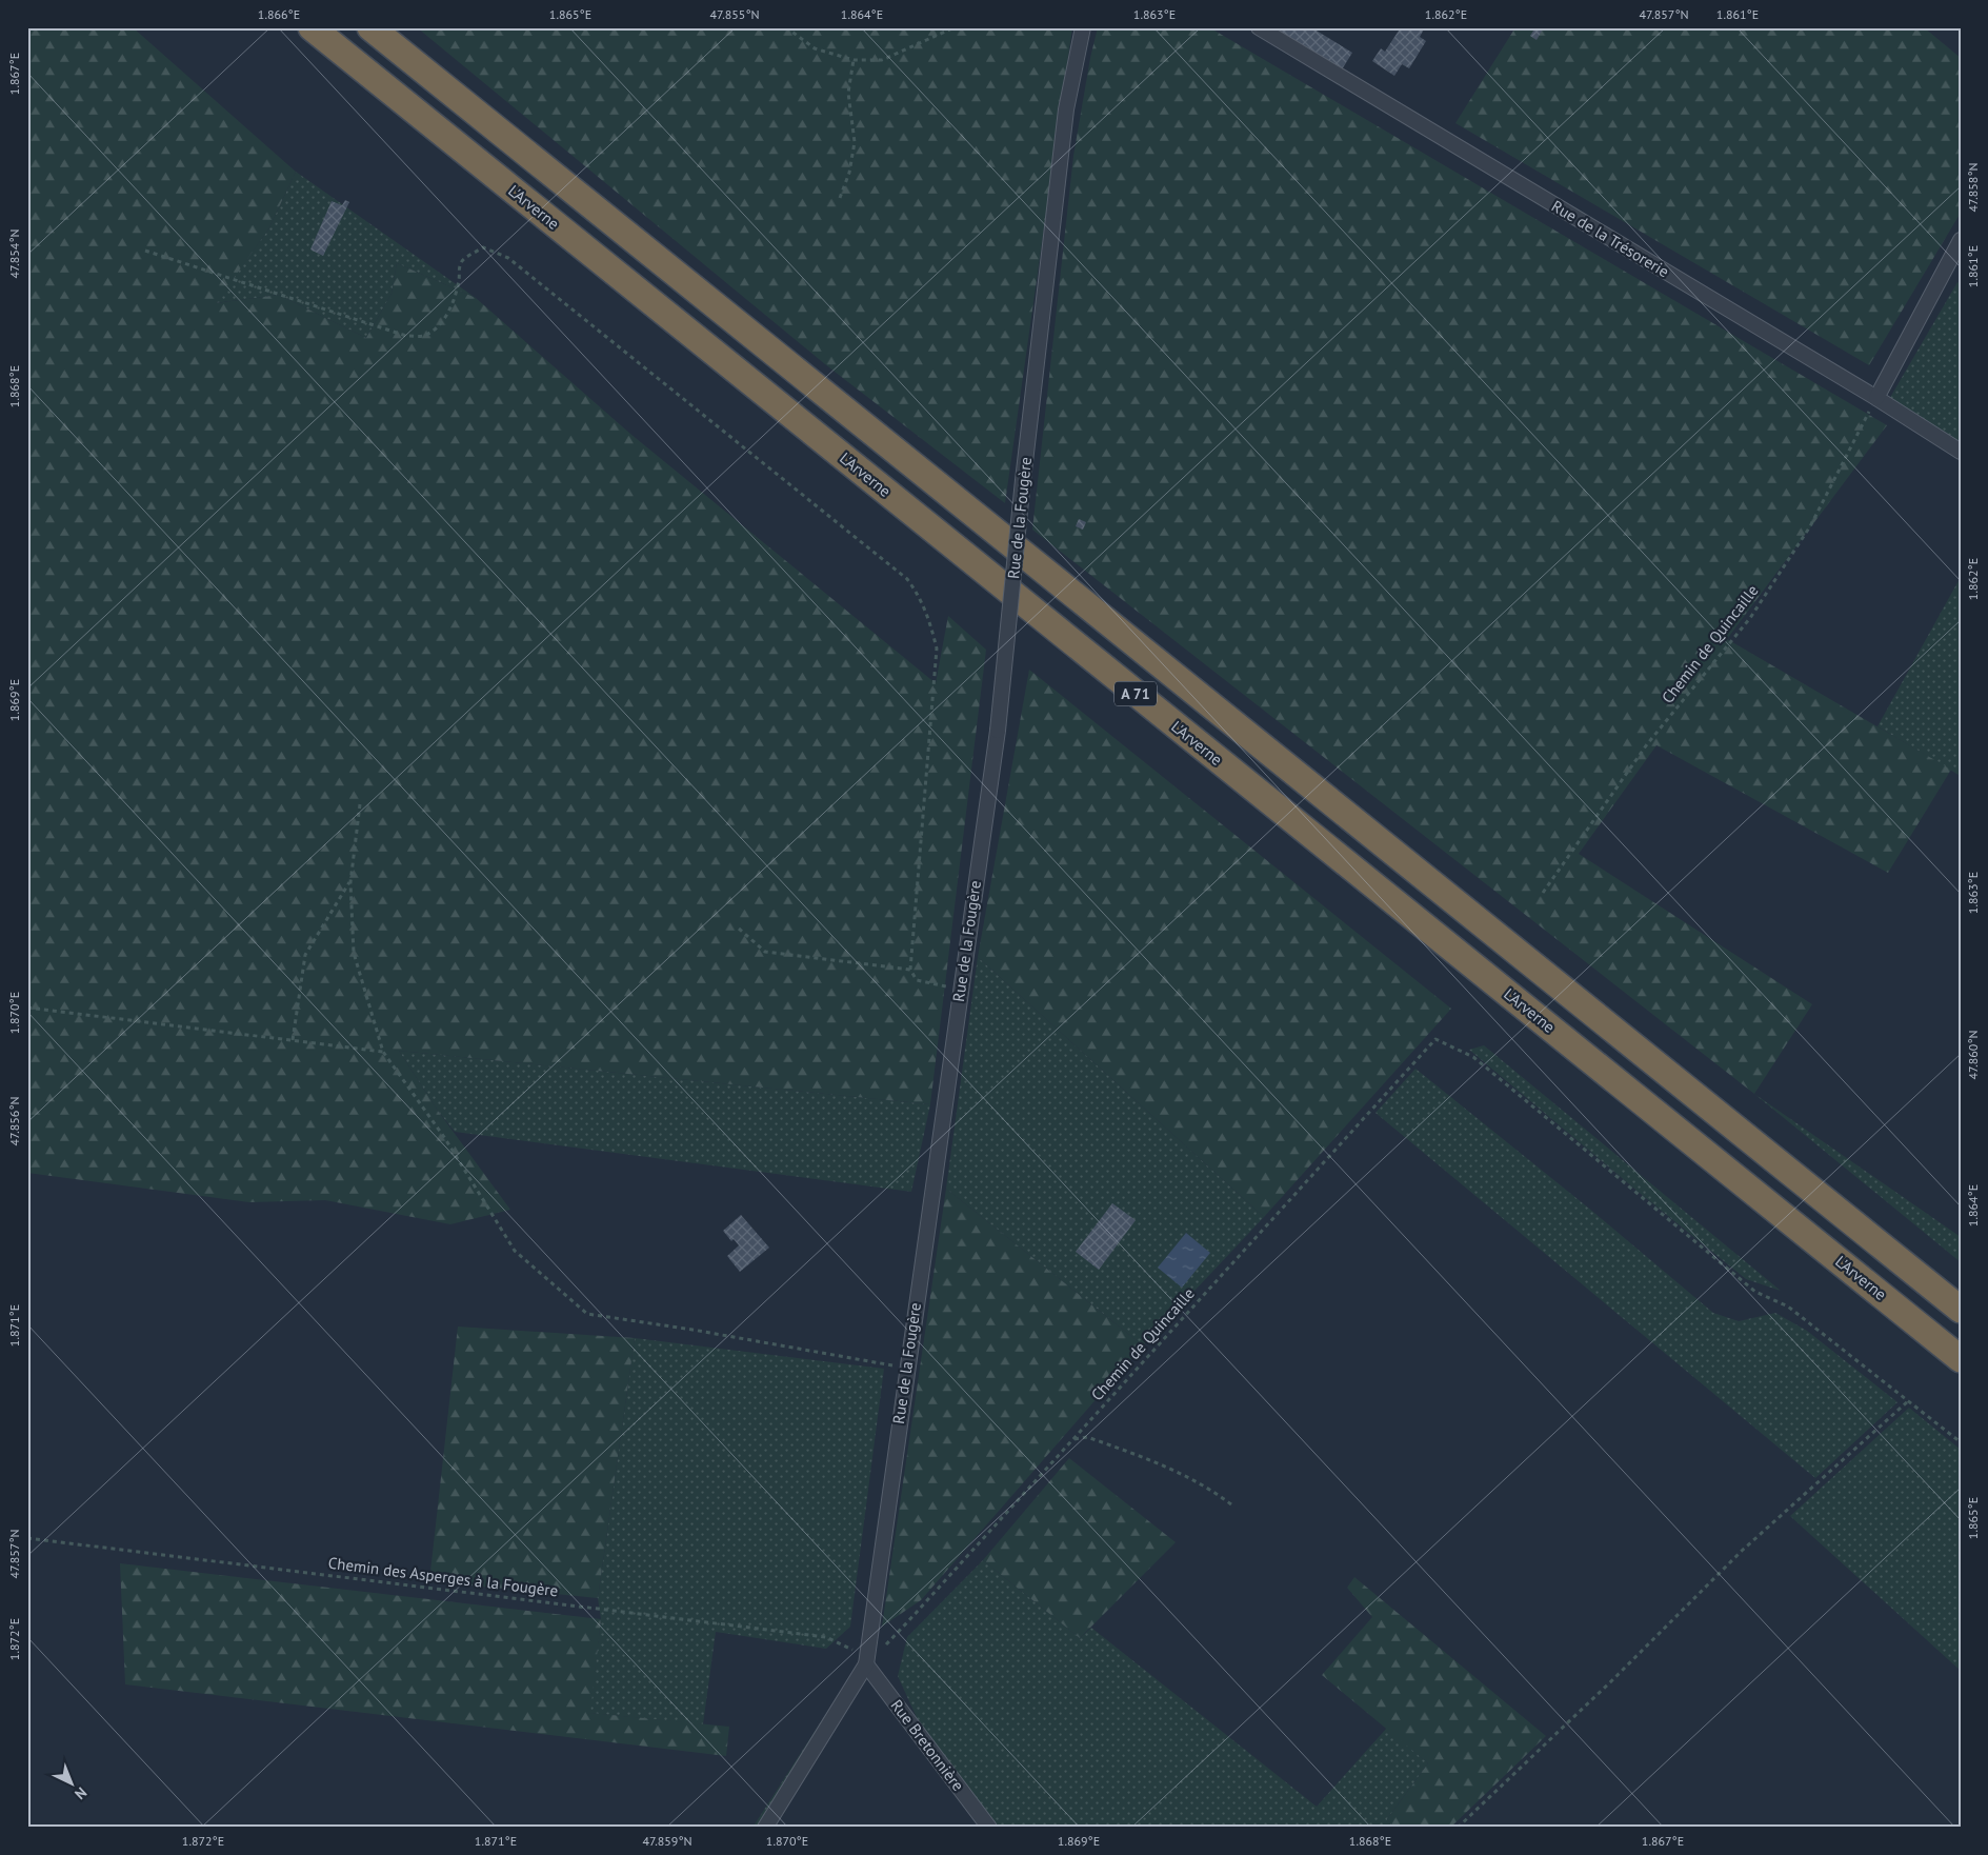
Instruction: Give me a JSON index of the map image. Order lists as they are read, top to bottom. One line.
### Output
{"streets":{"highway":["L'Arverne","A 71"],"street":["Rue de la Trésorerie","Rue de la Fougère","Rue Bretonnière"],"path":["Chemin de Quincaille","Chemin des Asperges à la Fougère"]},"crossings":[["Rue de la Trésorerie","Chemin de Quincaille"],["Rue de la Fougère","Chemin de Quincaille"],["Rue de la Fougère","Rue Bretonnière"],["Chemin de Quincaille","Rue Bretonnière"]],"north":"bottom right","coordinates":["1.866°E","1.865°E","47.855°N","1.864°E","1.863°E","1.862°E","47.857°N","1.861°E","1.867°E","47.858°N","47.854°N","1.868°E","1.869°E","1.870°E","47.860°N","47.856°N","1.871°E","1.872°E","47.859°N"]}
